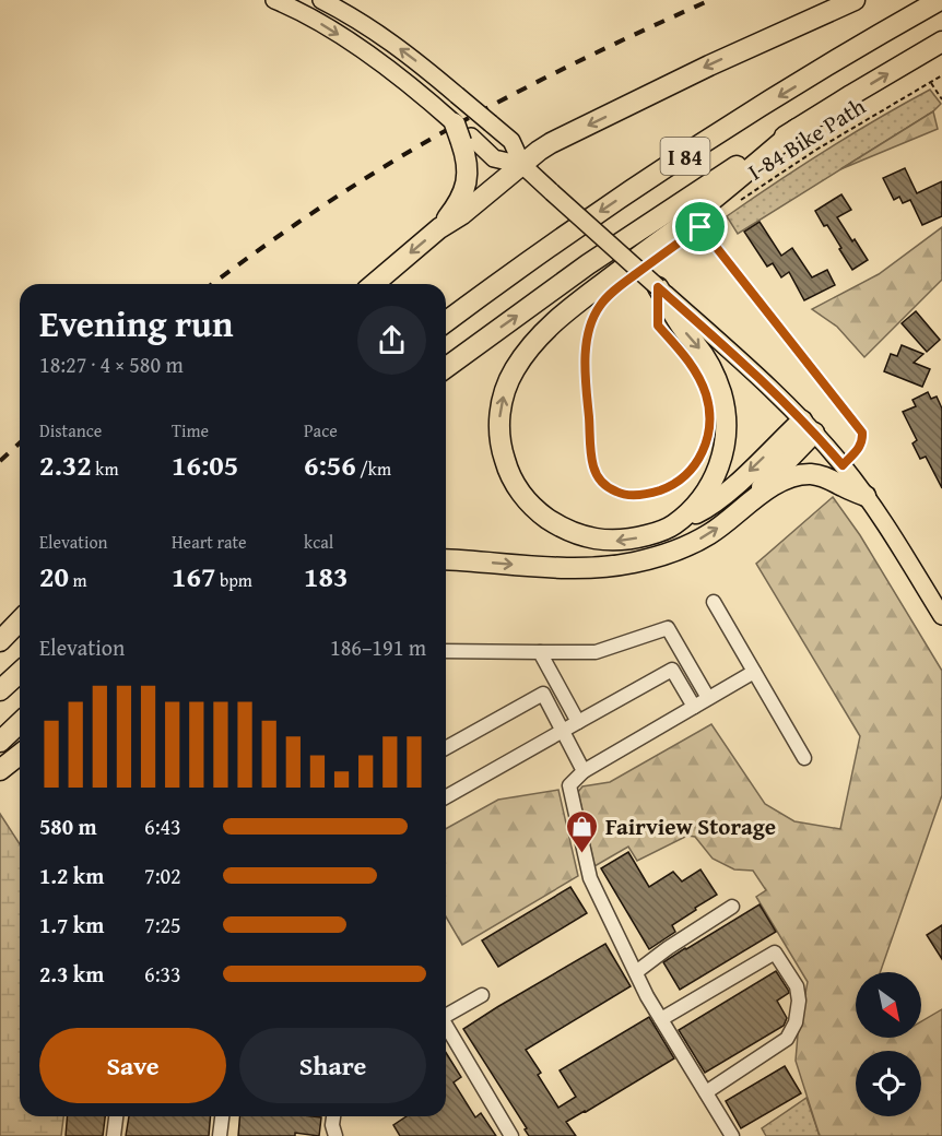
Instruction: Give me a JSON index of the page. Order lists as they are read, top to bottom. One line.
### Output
{"streets":{"highway":["I 84"],"path":["I-84 Bike Path"]},"places":{"shop":["Fairview Storage"]},"north":"bottom right","page":{"heading":["Evening run","18:27 · 4 × 580 m"],"stats":[["Distance","2.32 km"],["Time","16:05"],["Pace","6:56 /km"],["Elevation","20 m"],["Heart rate","167 bpm"],["kcal","183"]],"chart":["Elevation","186–191 m"],"list":[{"name":"580 m","note":"6:43"},{"name":"1.2 km","note":"7:02"},{"name":"1.7 km","note":"7:25"},{"name":"2.3 km","note":"6:33"}],"buttons":["Save","Share"]}}
